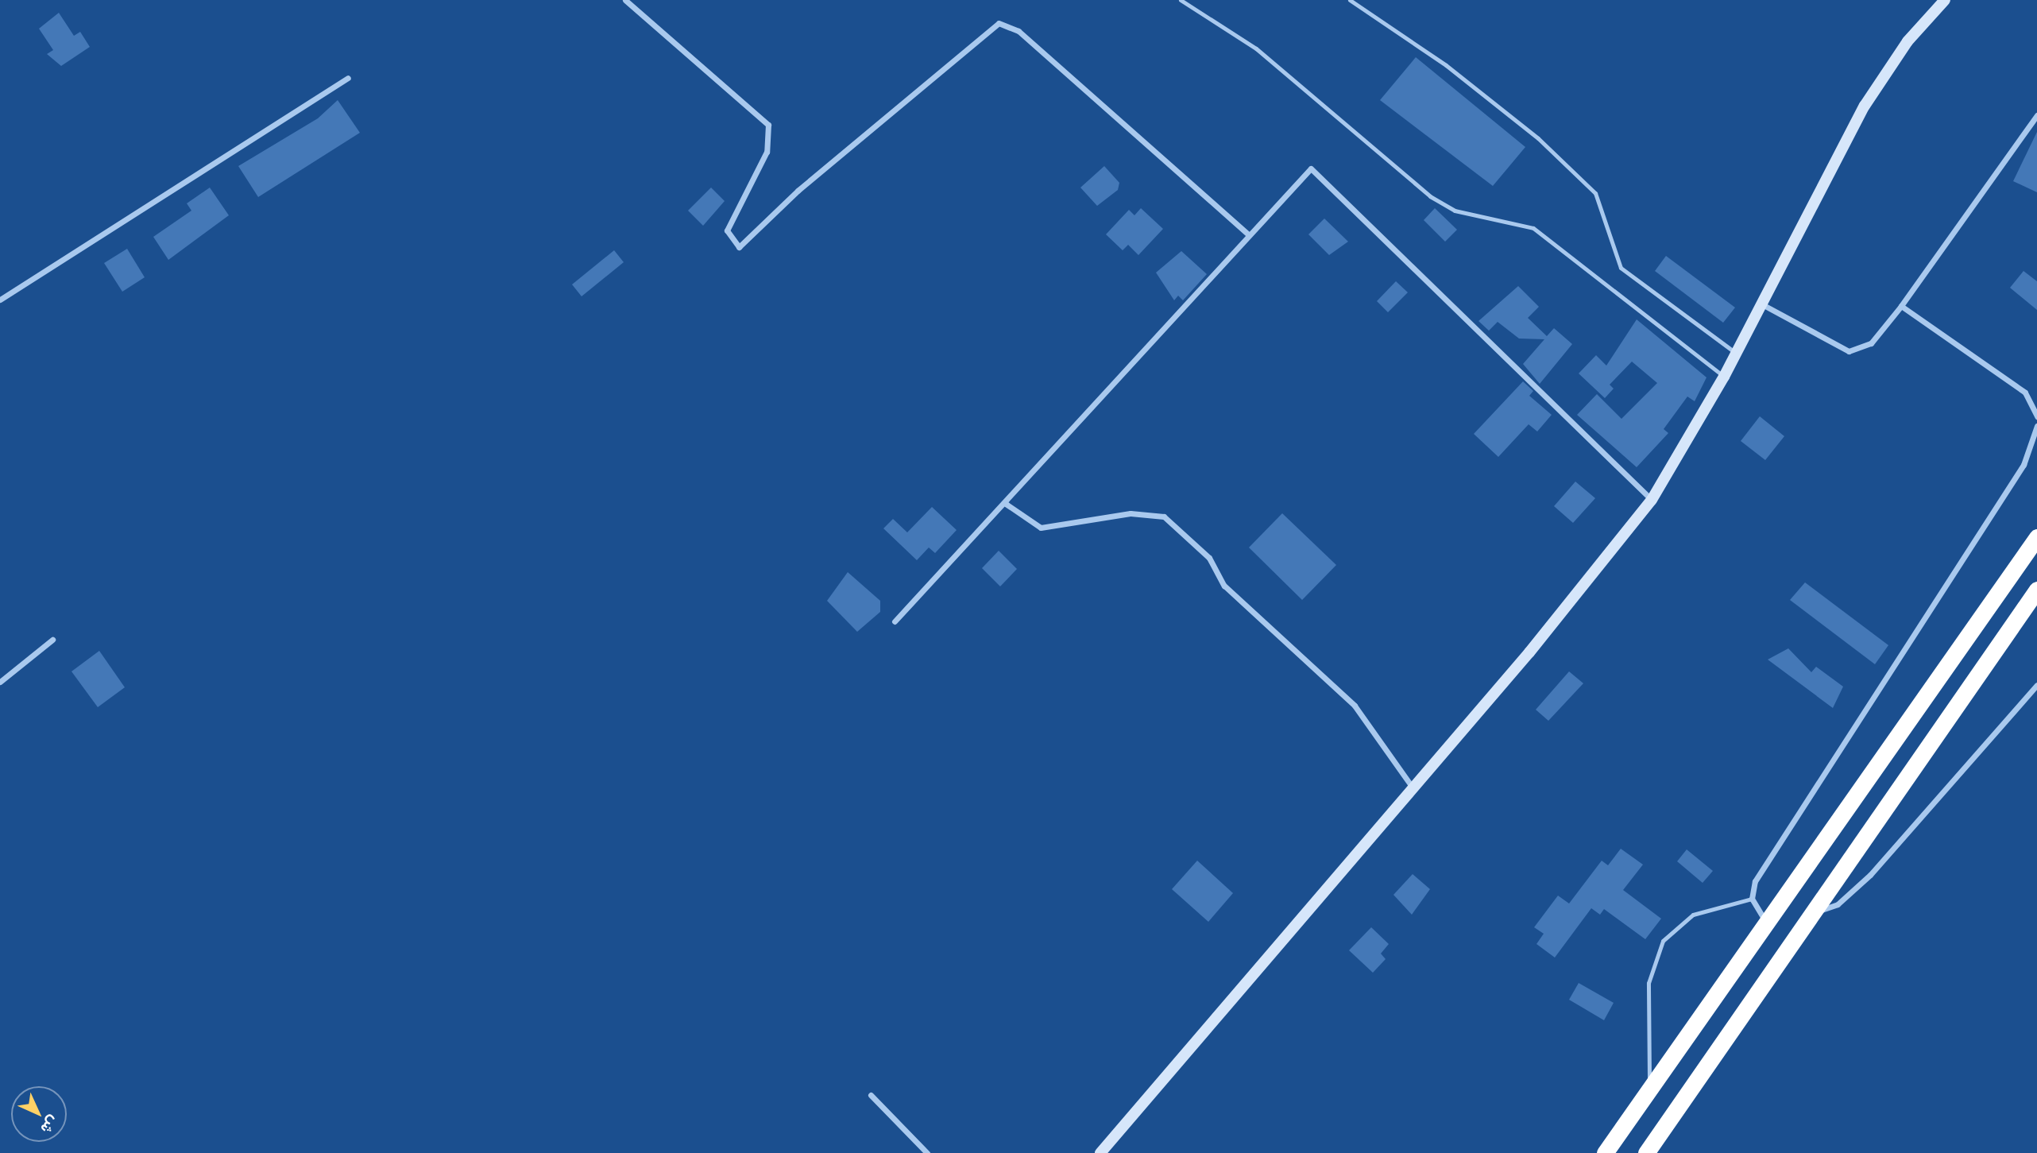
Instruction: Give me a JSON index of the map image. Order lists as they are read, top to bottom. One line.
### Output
{"north":"bottom right"}
